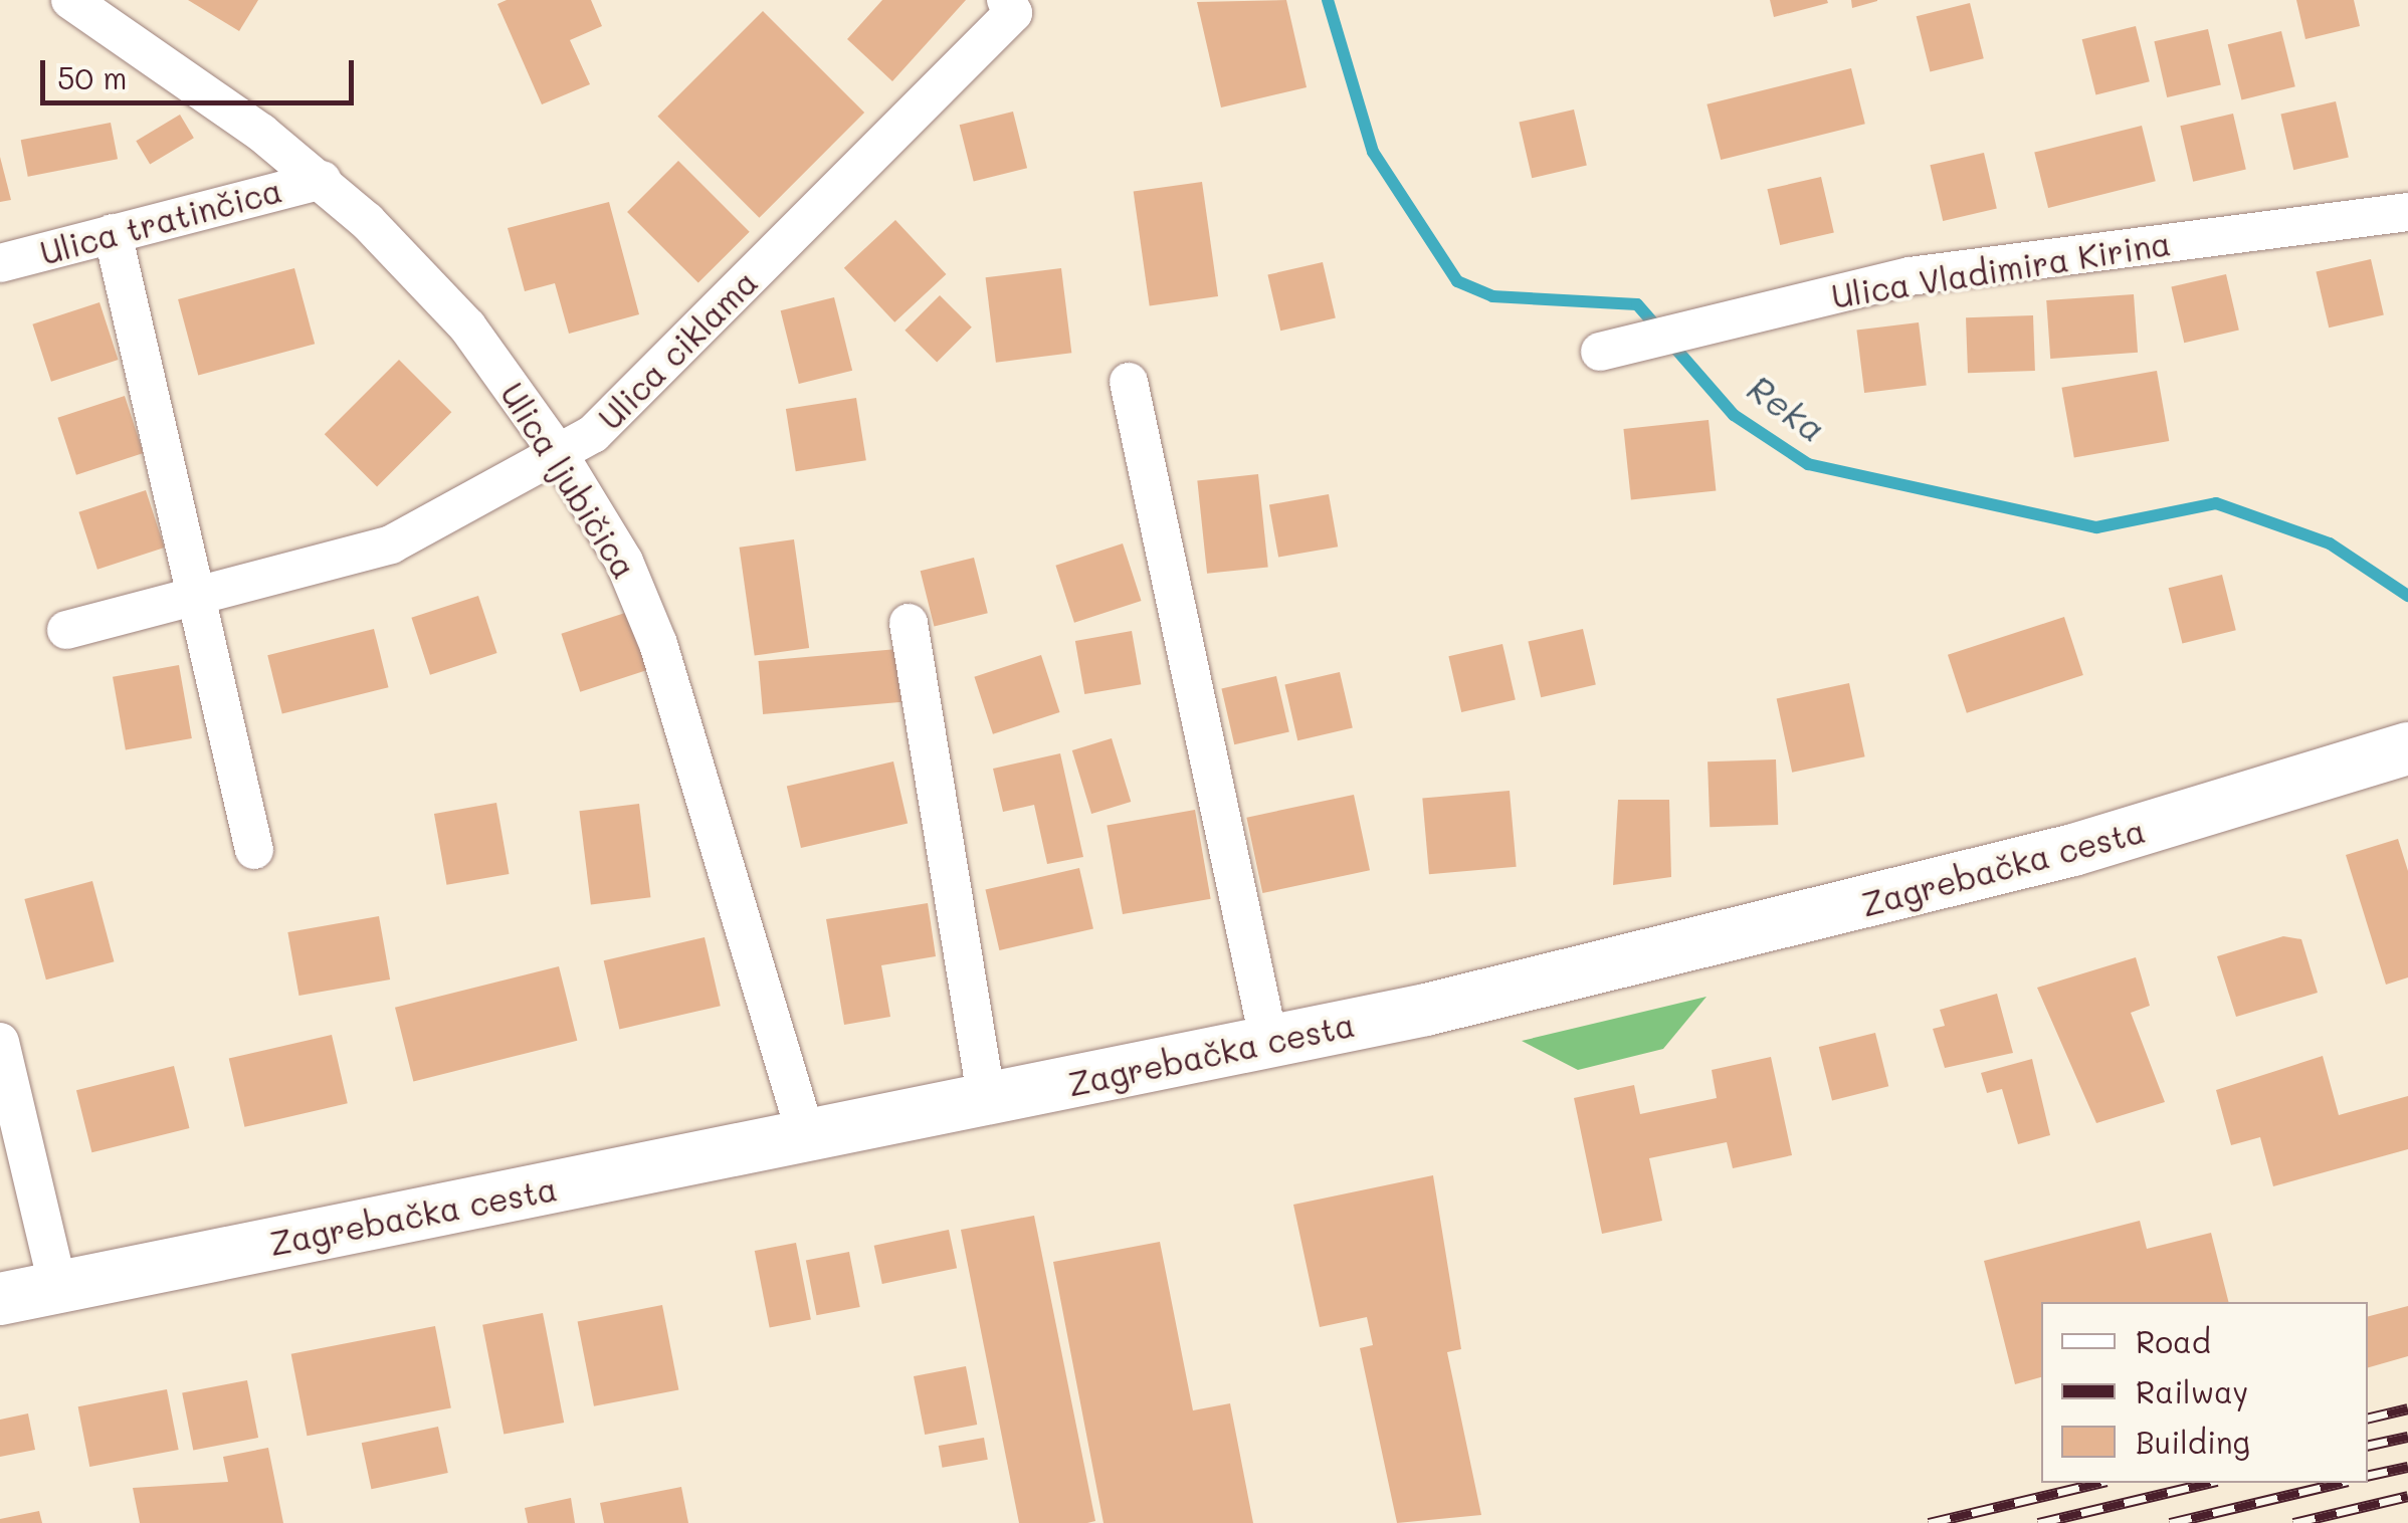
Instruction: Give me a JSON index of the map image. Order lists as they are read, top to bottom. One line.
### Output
{"streets":{"main road":["Zagrebačka cesta"],"street":["Ulica tratinčica","Ulica Vladimira Kirina","Ulica ciklama","Ulica ljubičica"]},"crossings":[["Ulica tratinčica","Ulica ljubičica"],["Ulica ciklama","Ulica ljubičica"],["Ulica ljubičica","Zagrebačka cesta"]],"water":["Reka"],"legend":["Road","Railway","Building"],"scale_bar":"50 m"}
